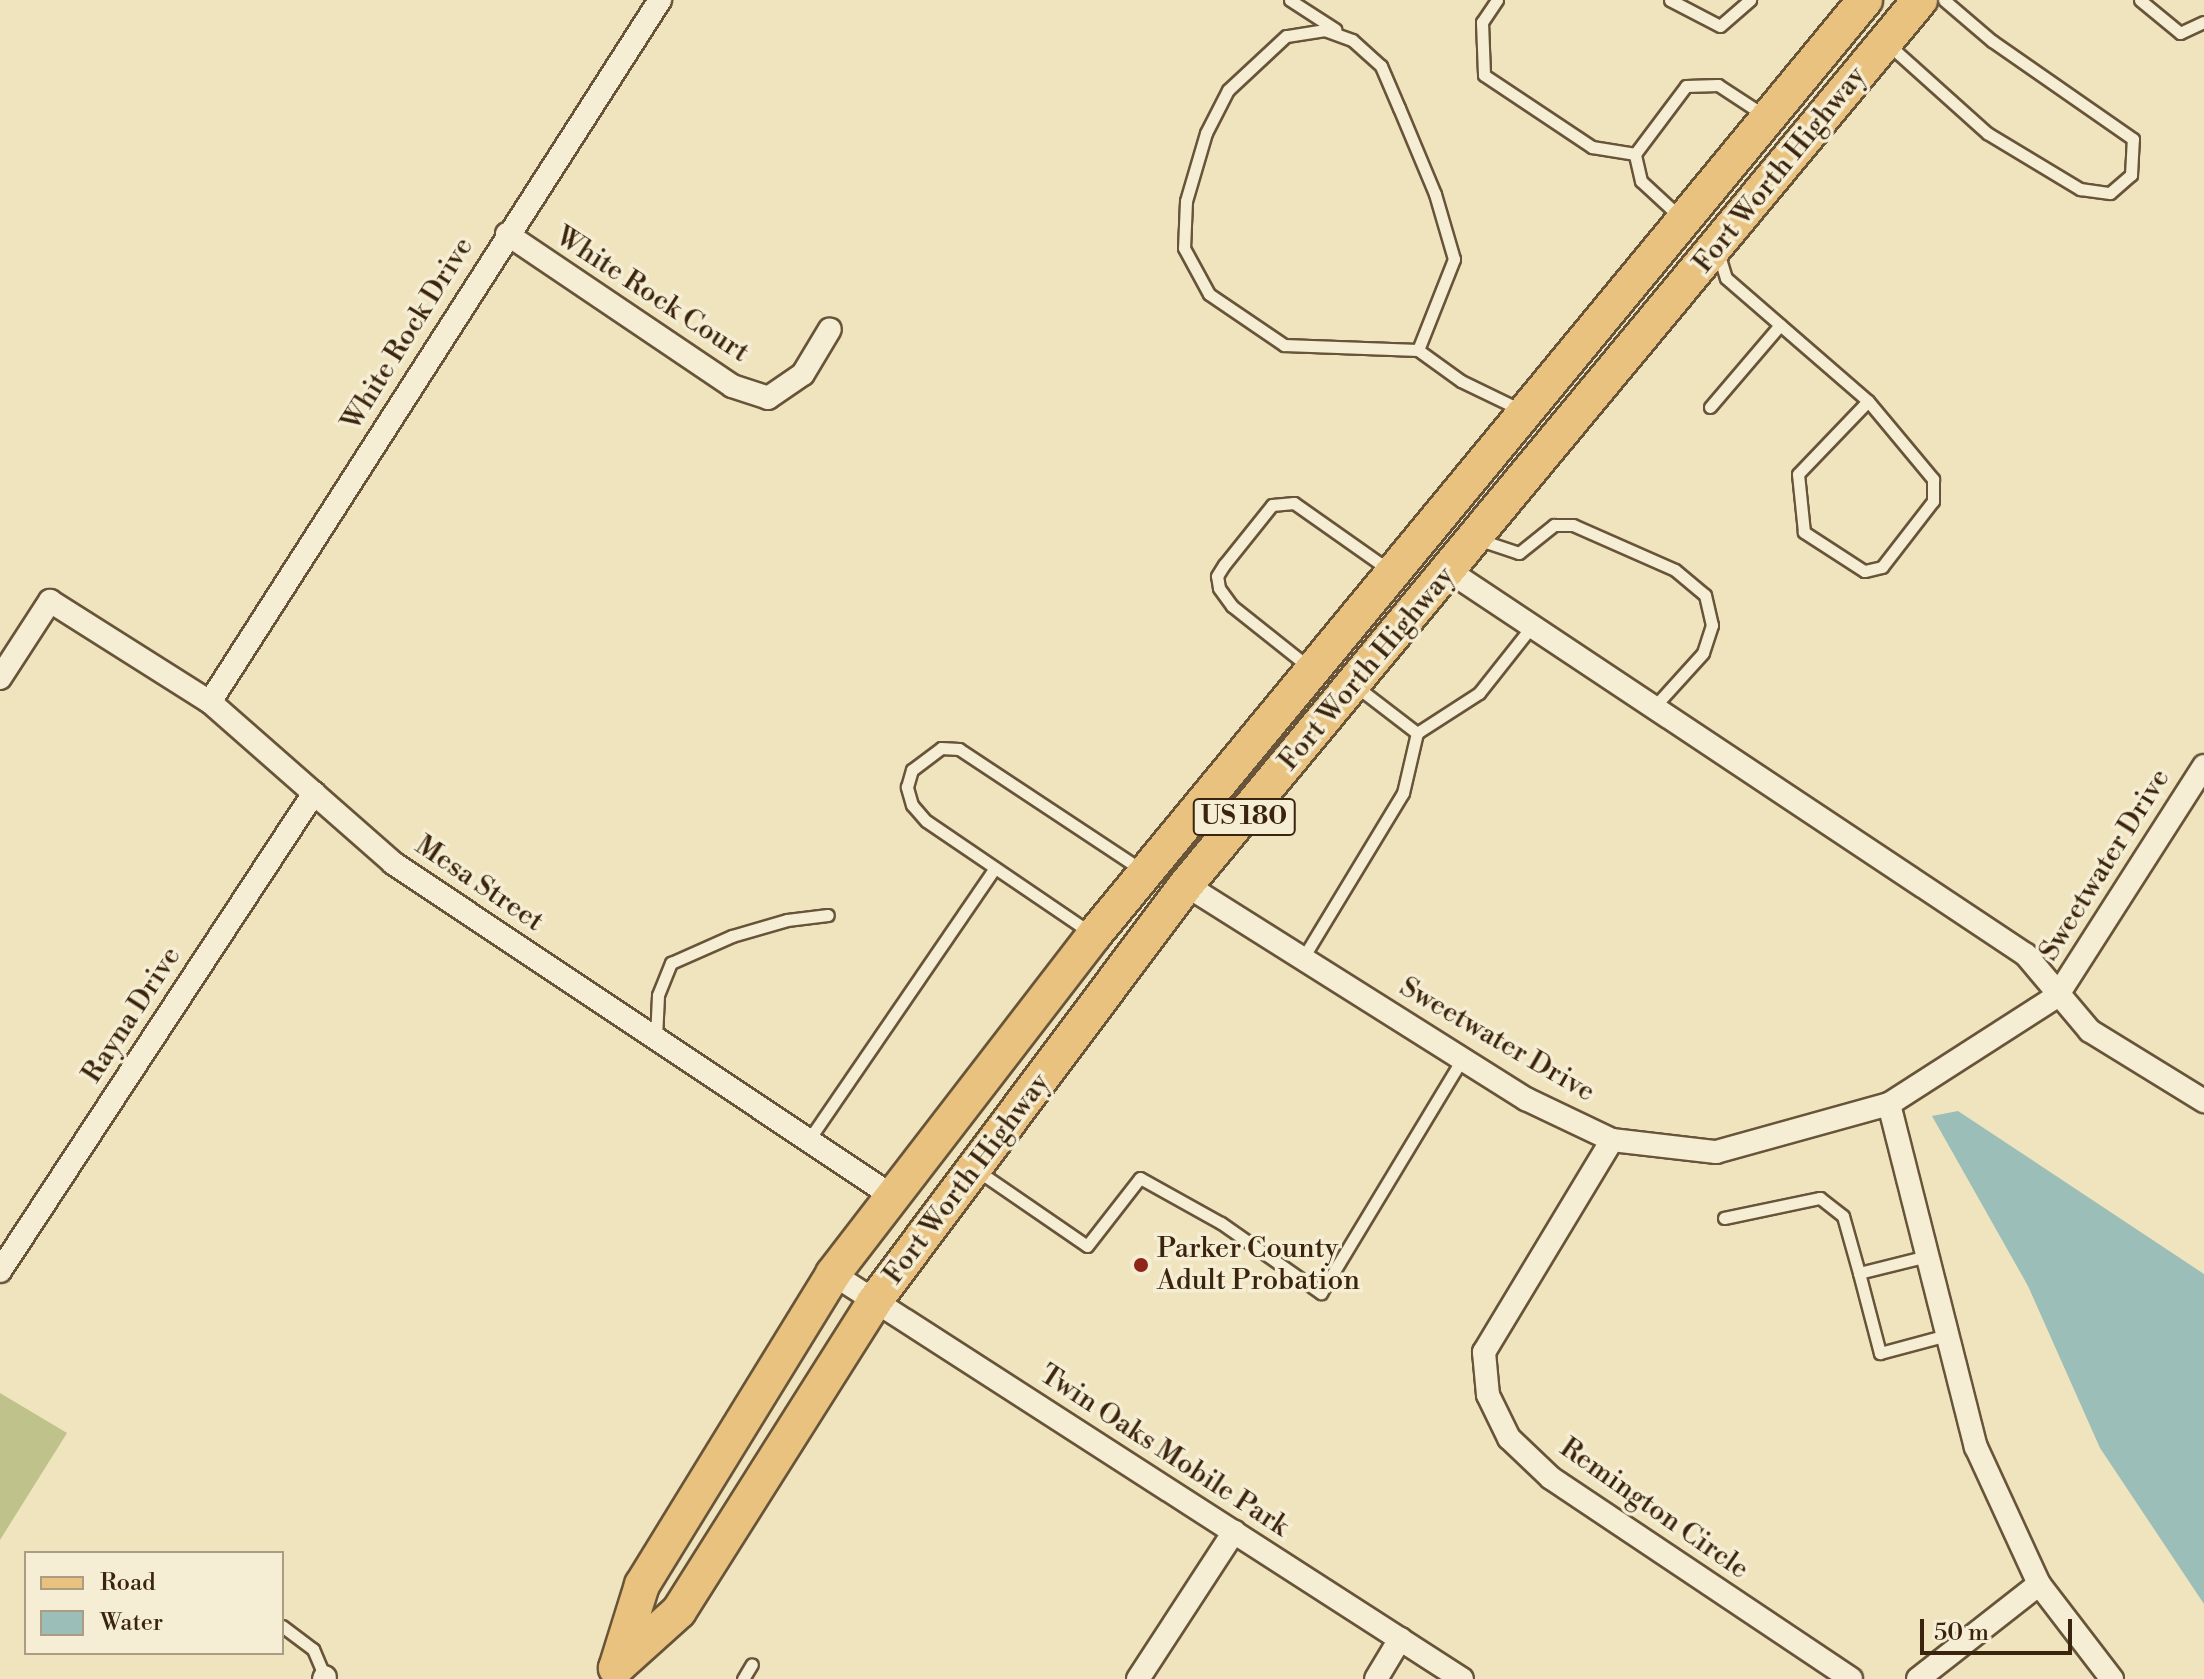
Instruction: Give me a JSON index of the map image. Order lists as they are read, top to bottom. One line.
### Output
{"streets":{"main road":["Fort Worth Highway","US 180"],"street":["White Rock Court","White Rock Drive","Sweetwater Drive","Mesa Street","Rayna Drive","Twin Oaks Mobile Park","Remington Circle"]},"crossings":[["Fort Worth Highway","Sweetwater Drive"],["Fort Worth Highway","Mesa Street"],["Fort Worth Highway","Twin Oaks Mobile Park"],["White Rock Court","White Rock Drive"],["White Rock Drive","Mesa Street"],["Sweetwater Drive","Remington Circle"],["Mesa Street","Rayna Drive"]],"places":["Parker County Adult Probation"],"legend":["Road","Water"],"scale_bar":"50 m"}
